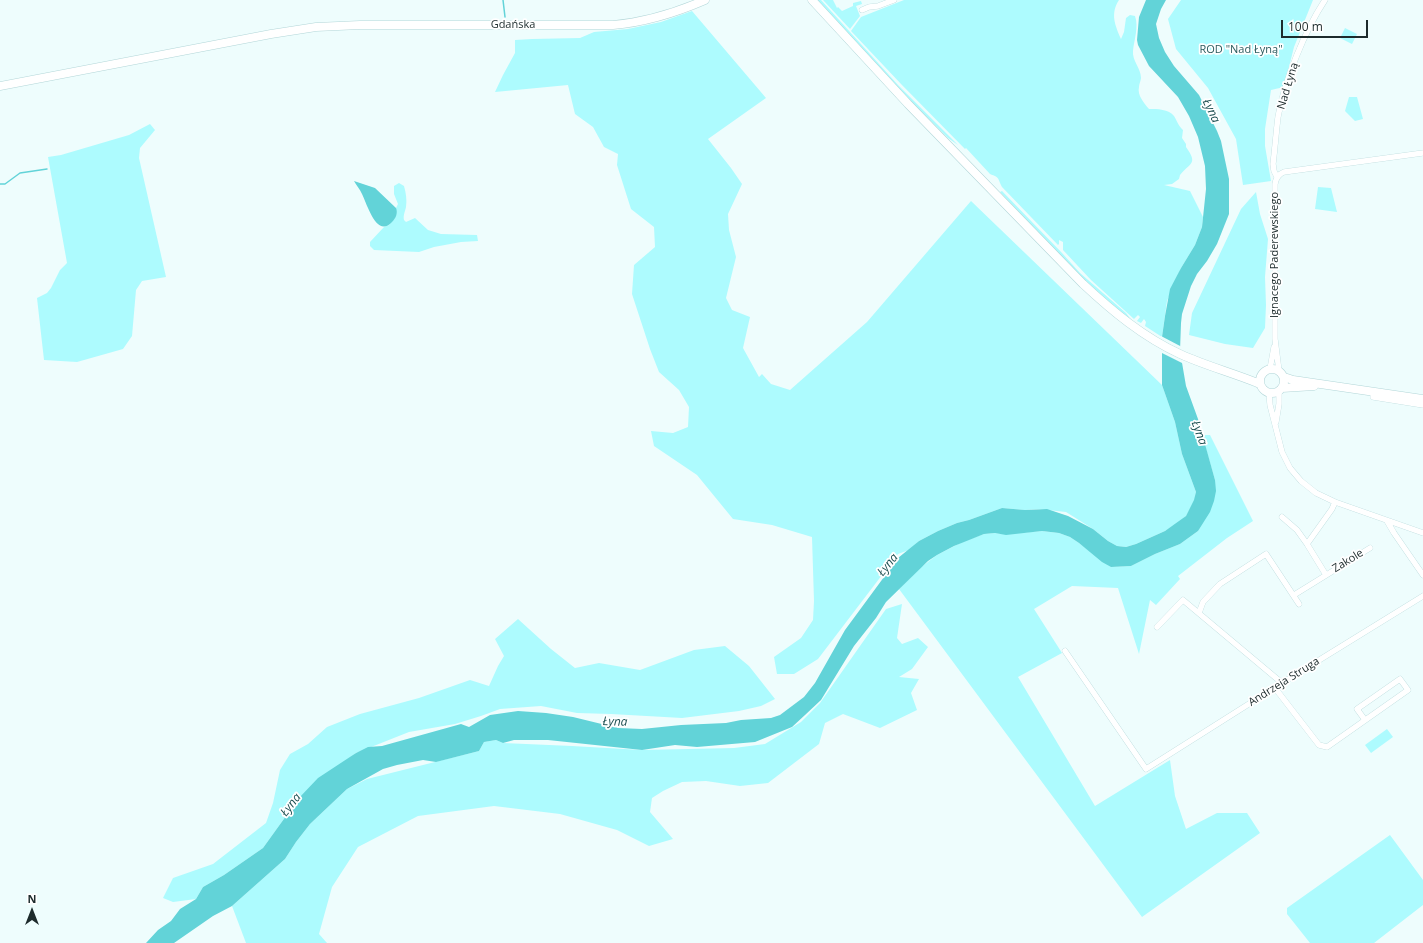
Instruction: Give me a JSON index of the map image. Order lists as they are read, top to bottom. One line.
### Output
{"streets":{"main road":["Gdańska"],"street":["Nad Łyną","Ignacego Paderewskiego","Zakole","Andrzeja Struga"]},"crossings":[["Nad Łyną","Ignacego Paderewskiego"]],"water":["Łyna"],"parks":["ROD \"Nad Łyną\""],"scale_bar":"100 m","north":"top"}
